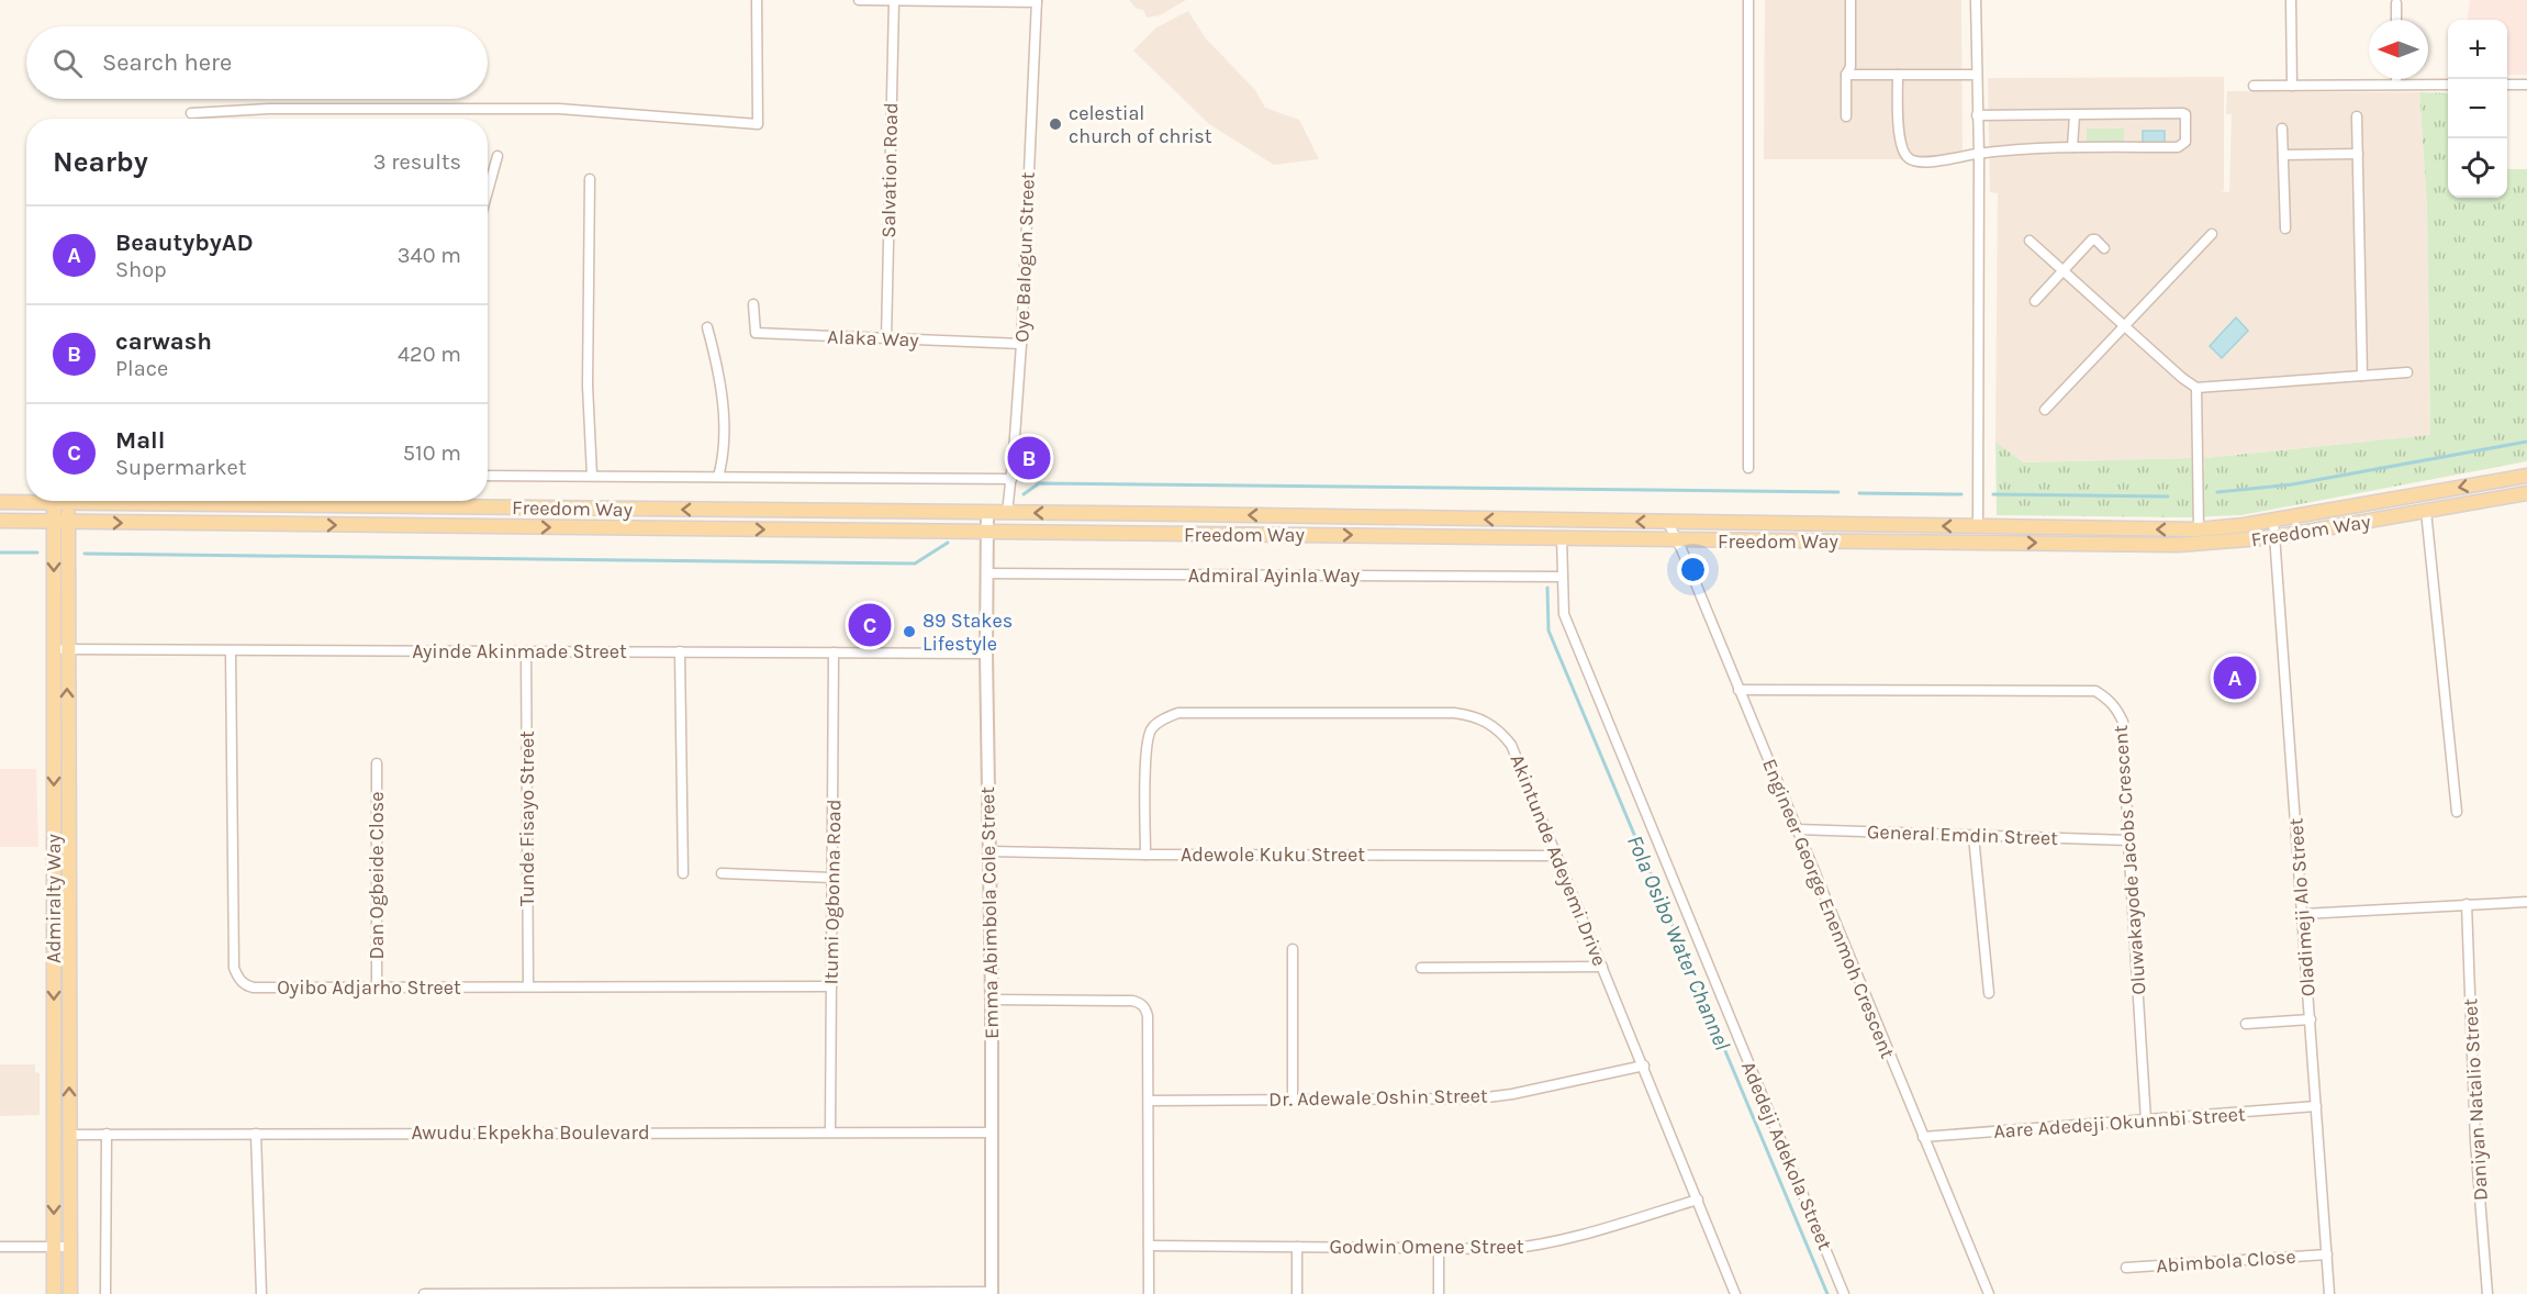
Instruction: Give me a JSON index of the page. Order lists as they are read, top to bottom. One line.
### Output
{"streets":{"main road":["Freedom Way","Admiralty Way"],"street":["Salvation Road","Oye Balogun Street","Alaka Way","Admiral Ayinla Way","Ayinde Akinmade Street","Tunde Fisayo Street","General Emdin Street","Adewole Kuku Street","Akintunde Adeyemi Drive","Oluwakayode Jacobs Crescent","Dan Ogbeide Close","Itumi Ogbonna Road","Oladimeji Alo Street","Engineer George Enenmoh Crescent","Emma Abimbola Cole Street","Oyibo Adjarho Street","Dr. Adewale Oshin Street","Daniyan Natalio Street","Aare Adedeji Okunnbi Street","Awudu Ekpekha Boulevard","Adedeji Adekola Street","Godwin Omene Street","Abimbola Close"]},"crossings":[["Salvation Road","Alaka Way"],["Oye Balogun Street","Alaka Way"],["Oye Balogun Street","Freedom Way"],["Freedom Way","Admiralty Way"],["Freedom Way","Oladimeji Alo Street"],["Freedom Way","Engineer George Enenmoh Crescent"],["Freedom Way","Emma Abimbola Cole Street"],["Freedom Way","Adedeji Adekola Street"],["Admiral Ayinla Way","Emma Abimbola Cole Street"],["Admiral Ayinla Way","Adedeji Adekola Street"],["Ayinde Akinmade Street","Tunde Fisayo Street"],["Ayinde Akinmade Street","Itumi Ogbonna Road"],["Ayinde Akinmade Street","Admiralty Way"],["Ayinde Akinmade Street","Emma Abimbola Cole Street"],["Ayinde Akinmade Street","Oyibo Adjarho Street"],["Tunde Fisayo Street","Oyibo Adjarho Street"],["General Emdin Street","Oluwakayode Jacobs Crescent"],["General Emdin Street","Engineer George Enenmoh Crescent"],["Adewole Kuku Street","Akintunde Adeyemi Drive"],["Adewole Kuku Street","Emma Abimbola Cole Street"],["Akintunde Adeyemi Drive","Dr. Adewale Oshin Street"],["Akintunde Adeyemi Drive","Godwin Omene Street"],["Oluwakayode Jacobs Crescent","Engineer George Enenmoh Crescent"],["Oluwakayode Jacobs Crescent","Aare Adedeji Okunnbi Street"],["Dan Ogbeide Close","Oyibo Adjarho Street"],["Itumi Ogbonna Road","Oyibo Adjarho Street"],["Itumi Ogbonna Road","Awudu Ekpekha Boulevard"],["Admiralty Way","Awudu Ekpekha Boulevard"],["Oladimeji Alo Street","Aare Adedeji Okunnbi Street"],["Oladimeji Alo Street","Abimbola Close"],["Engineer George Enenmoh Crescent","Aare Adedeji Okunnbi Street"],["Emma Abimbola Cole Street","Awudu Ekpekha Boulevard"]],"water":["Fola Osibo Water Channel"],"places":["celestial church of christ","89 Stakes Lifestyle"],"north":"left","page":{"map_buttons":["+","−"],"search":"Search here","heading":["Nearby","3 results"],"list":[{"mark":"A","name":"BeautybyAD","note":"Shop","value":"340 m"},{"mark":"B","name":"carwash","note":"Place","value":"420 m"},{"mark":"C","name":"Mall","note":"Supermarket","value":"510 m"}],"pins":["B","C","A"]}}
